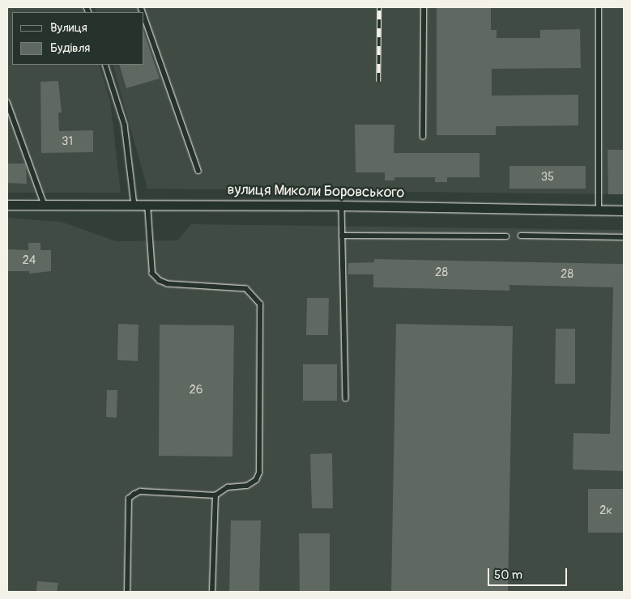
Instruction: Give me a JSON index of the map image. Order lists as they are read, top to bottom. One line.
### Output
{"streets":{"street":["вулиця Миколи Боровського"]},"house_numbers":["31","35","24","28","28","26","2к"],"legend":["Вулиця","Будівля"],"scale_bar":"50 m"}
